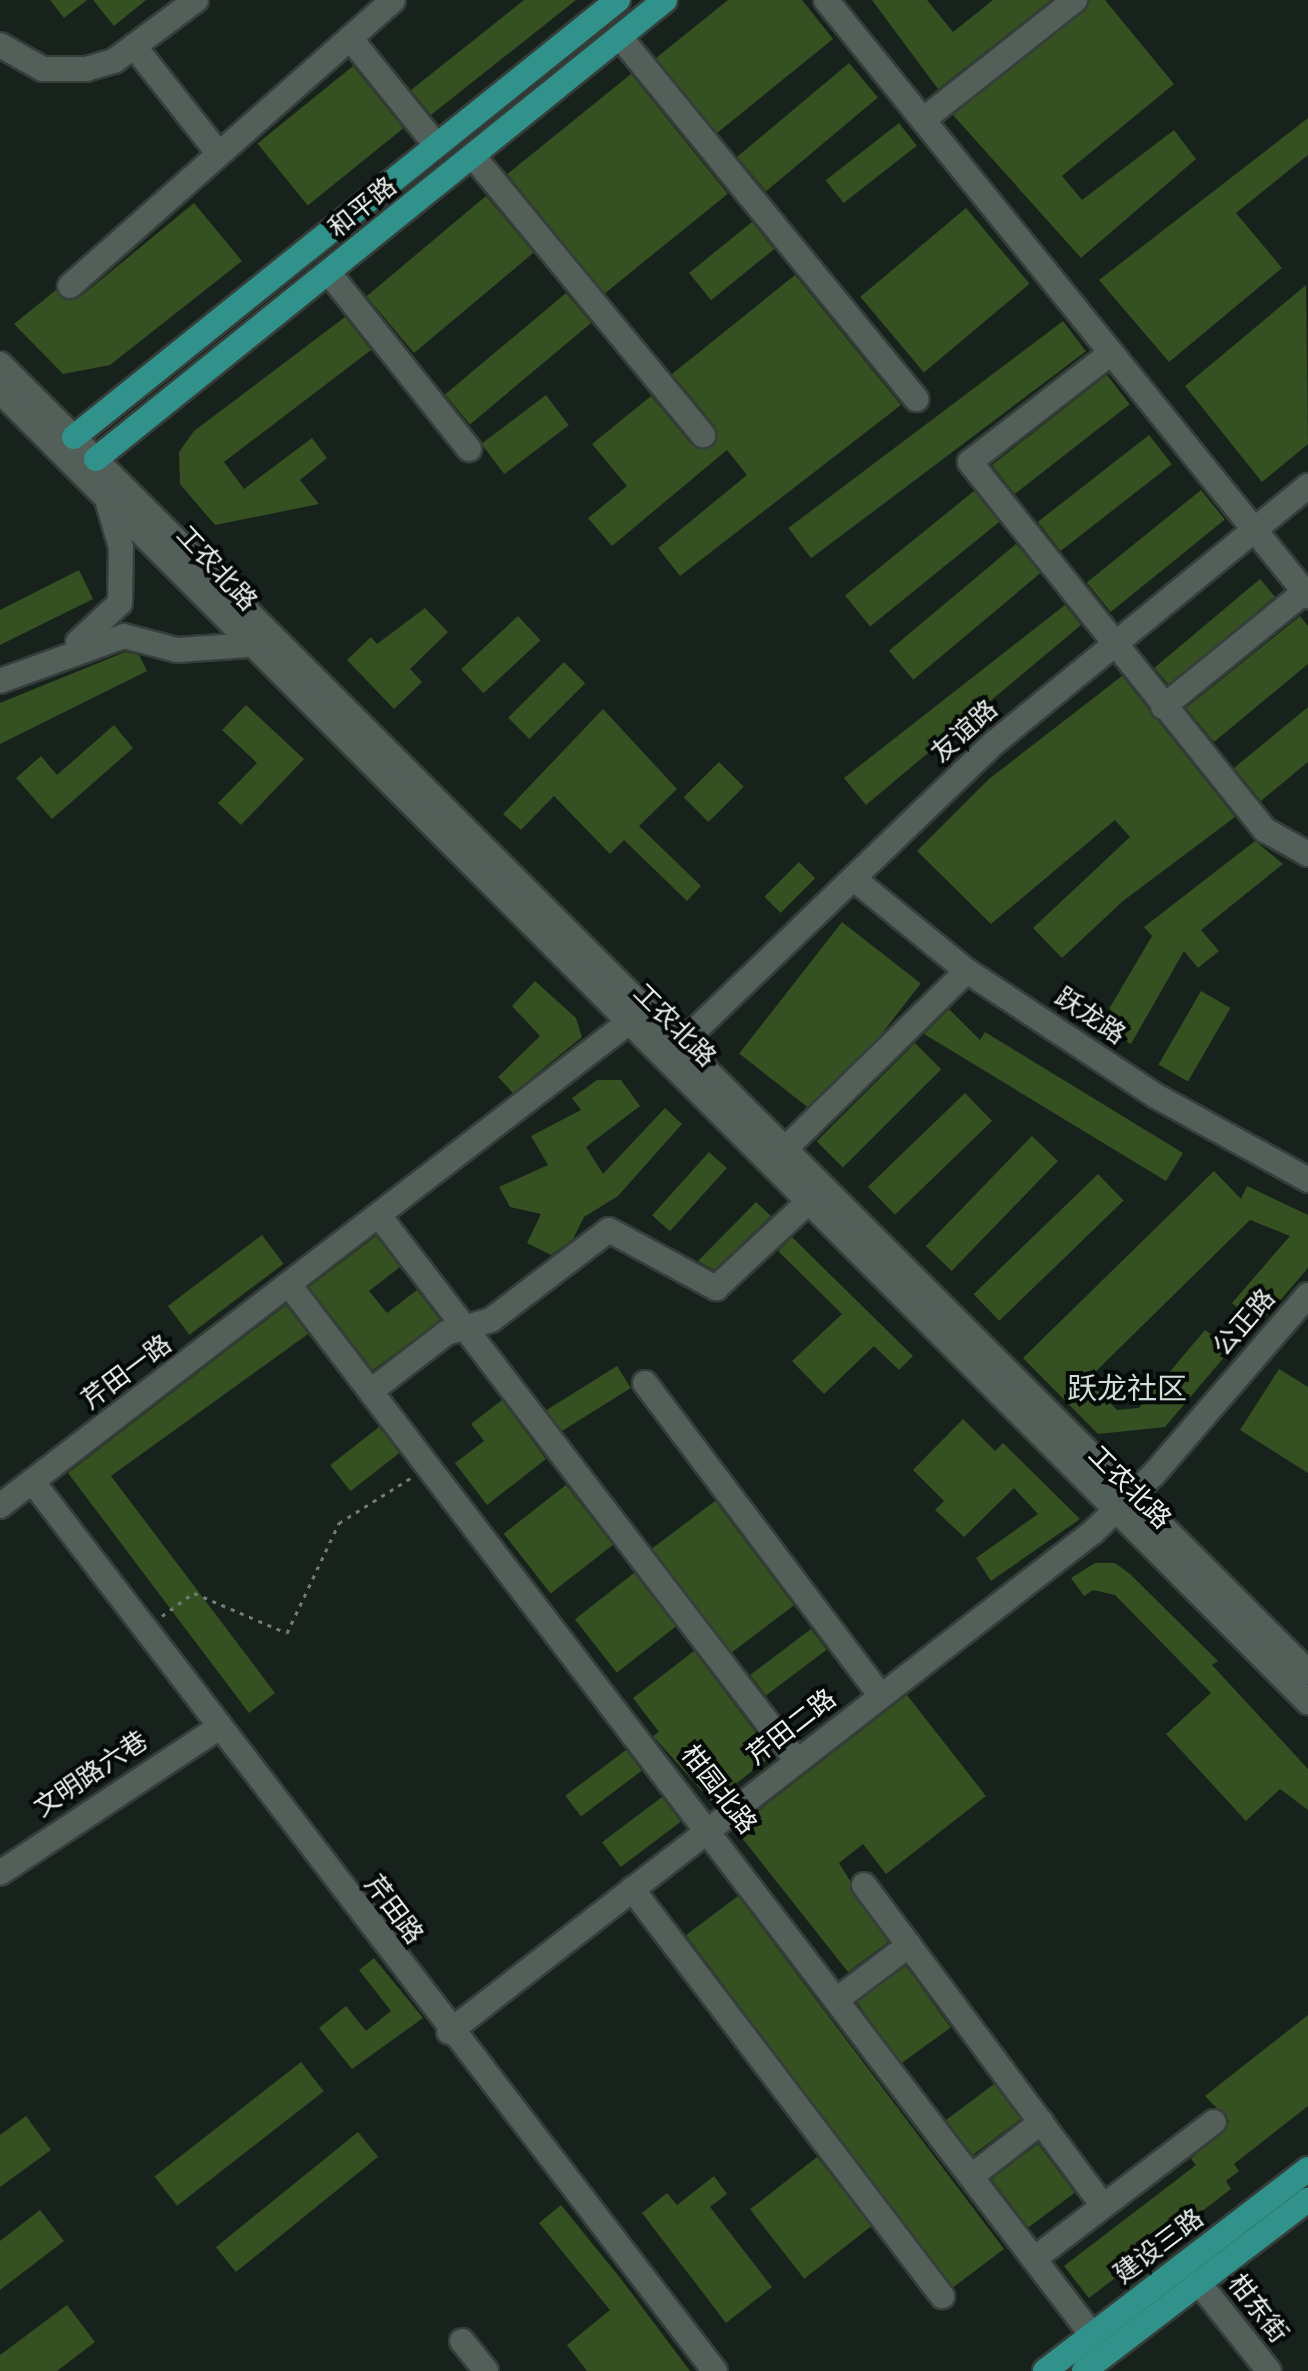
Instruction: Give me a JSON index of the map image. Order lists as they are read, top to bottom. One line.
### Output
{"streets":{"main road":["和平路","建设三路"],"street":["工农北路","友谊路","跃龙路","公正路","芹田一路","芹田二路","文明路六巷","柑园北路","芹田路","柑东街"]},"crossings":[["和平路","工农北路"],["工农北路","友谊路"],["工农北路","公正路"],["工农北路","芹田一路"],["工农北路","芹田二路"],["友谊路","跃龙路"],["公正路","芹田二路"],["芹田一路","柑园北路"],["芹田一路","芹田路"],["芹田二路","柑园北路"],["芹田二路","芹田路"],["文明路六巷","芹田路"],["柑园北路","建设三路"],["建设三路","柑东街"]],"districts":["跃龙社区"]}
